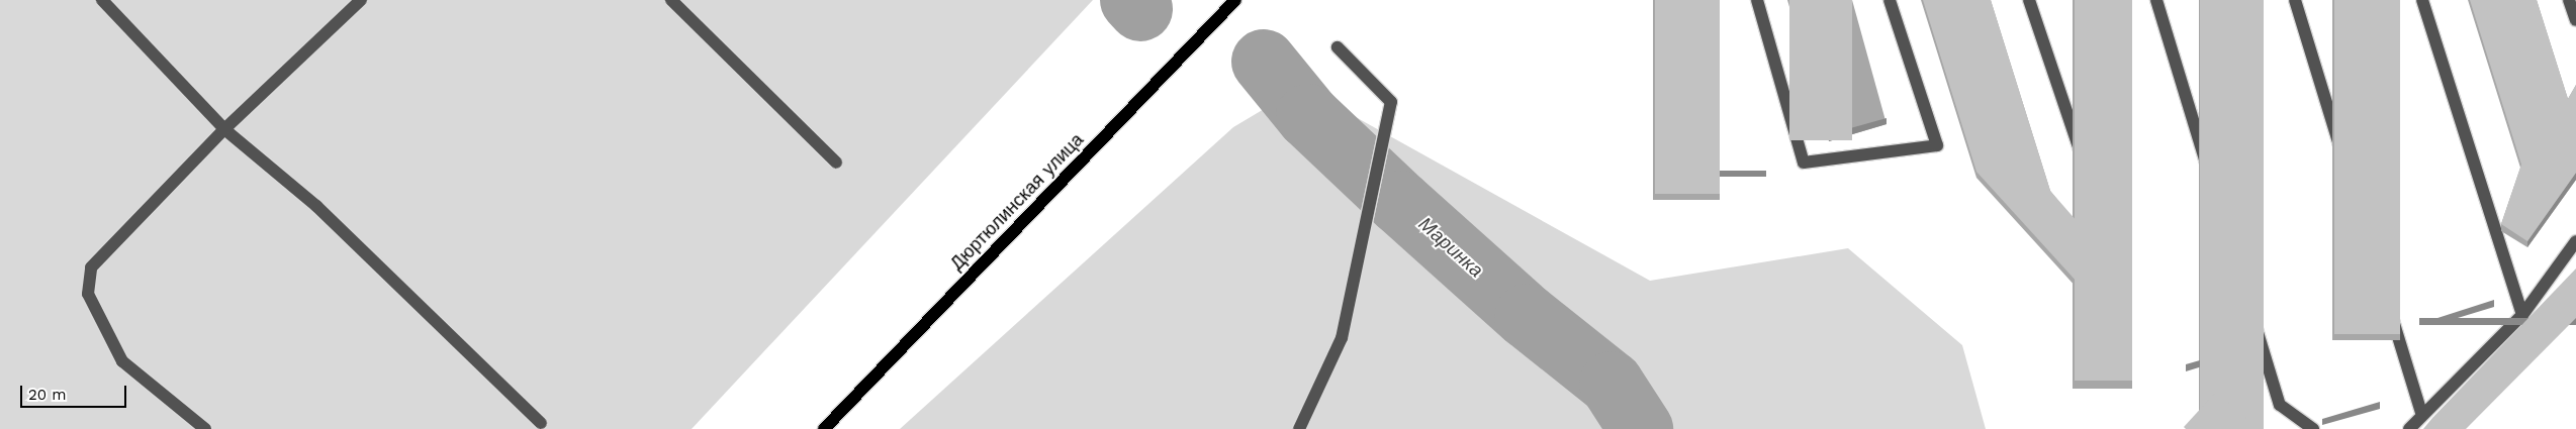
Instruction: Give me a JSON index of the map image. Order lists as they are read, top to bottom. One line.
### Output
{"streets":{"main road":["Дюртюлинская улица"]},"water":["Маринка"],"scale_bar":"20 m"}
